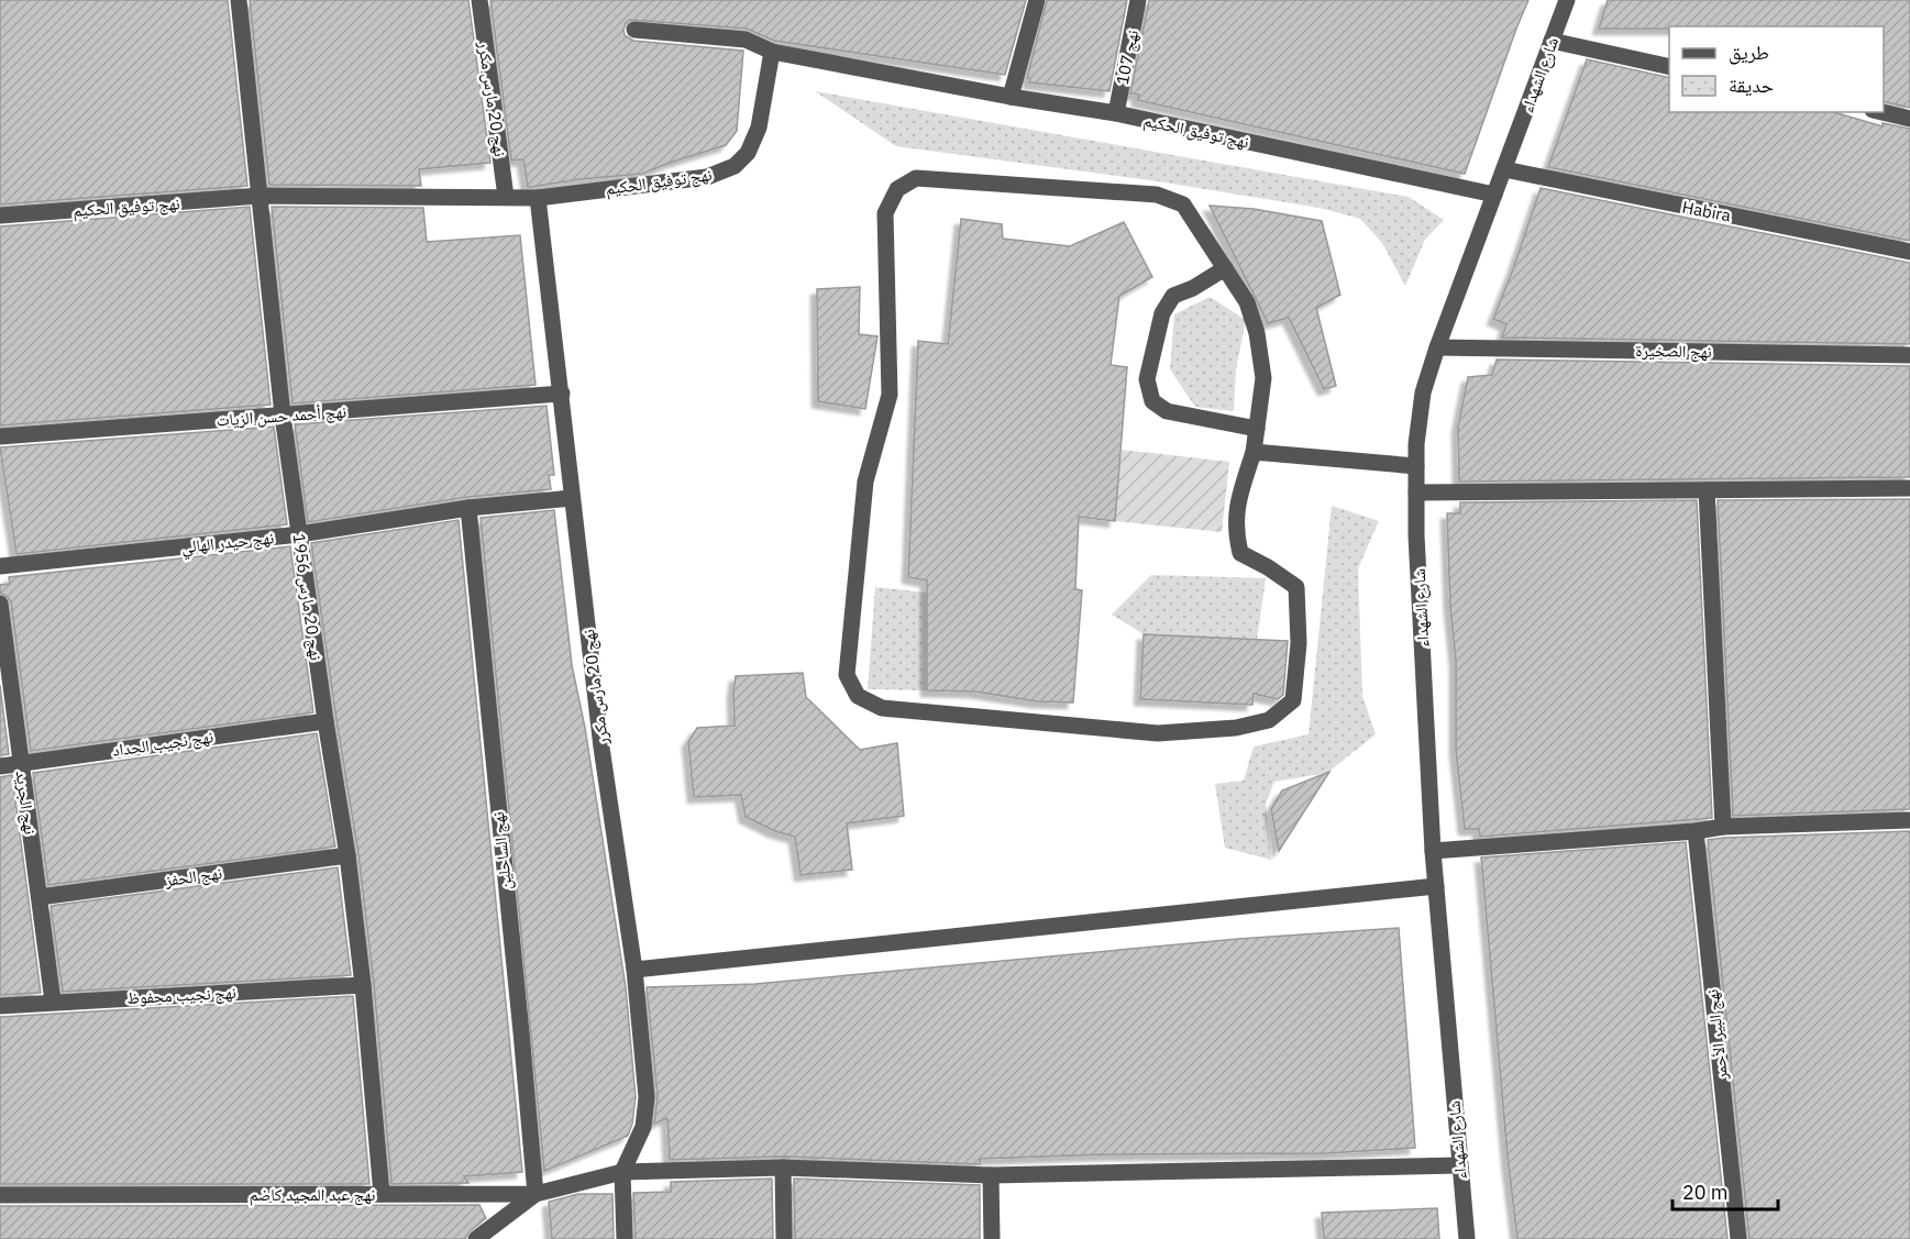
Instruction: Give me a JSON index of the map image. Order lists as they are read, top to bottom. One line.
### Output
{"streets":{"street":["نهج 107","شارع الشهداء","نهج 20 مارس مكرر","نهج توفيق الحكيم","Habira","نهج الصخيرة","نهج أحمد حسن الزيات","نهج حيدر الهالي","نهج 20 مارس 1956","نهج نجيب الحداد","نهج الجريد","نهج الساحلين","نهج الحفز","نهج نجيب محفوظ","نهج البير الأحمر","نهج عبد المجيد كاضم"]},"crossings":[["نهج 107","نهج توفيق الحكيم"],["شارع الشهداء","نهج توفيق الحكيم"],["شارع الشهداء","Habira"],["شارع الشهداء","نهج الصخيرة"],["شارع الشهداء","نهج عبد المجيد كاضم"],["نهج 20 مارس مكرر","نهج توفيق الحكيم"],["نهج 20 مارس مكرر","نهج أحمد حسن الزيات"],["نهج 20 مارس مكرر","نهج حيدر الهالي"],["نهج 20 مارس مكرر","نهج عبد المجيد كاضم"],["نهج توفيق الحكيم","نهج 20 مارس 1956"],["نهج أحمد حسن الزيات","نهج 20 مارس 1956"],["نهج حيدر الهالي","نهج 20 مارس 1956"],["نهج حيدر الهالي","نهج الساحلين"],["نهج 20 مارس 1956","نهج نجيب الحداد"],["نهج 20 مارس 1956","نهج الحفز"],["نهج 20 مارس 1956","نهج نجيب محفوظ"],["نهج 20 مارس 1956","نهج عبد المجيد كاضم"],["نهج نجيب الحداد","نهج الجريد"],["نهج الجريد","نهج الحفز"],["نهج الجريد","نهج نجيب محفوظ"],["نهج الساحلين","نهج عبد المجيد كاضم"]],"legend":["طريق","حديقة"],"scale_bar":"20 m"}
